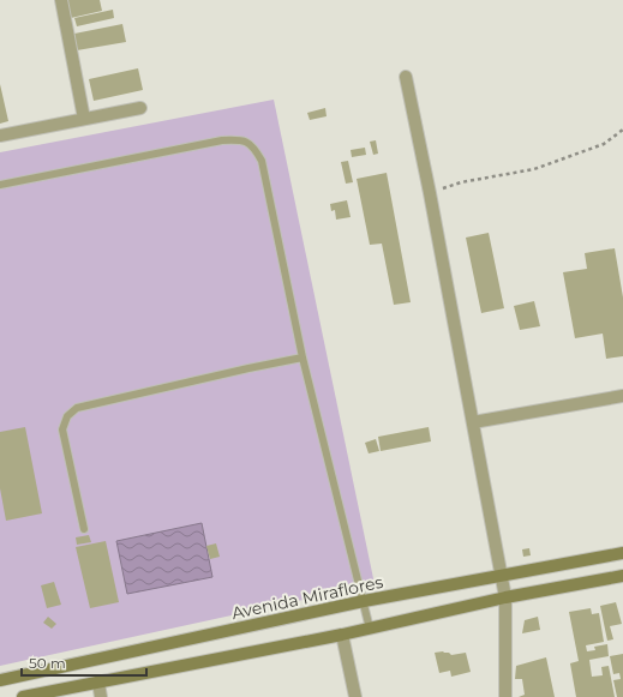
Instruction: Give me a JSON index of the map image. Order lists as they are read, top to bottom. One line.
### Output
{"streets":{"street":["Avenida Miraflores"]},"scale_bar":"50 m"}
